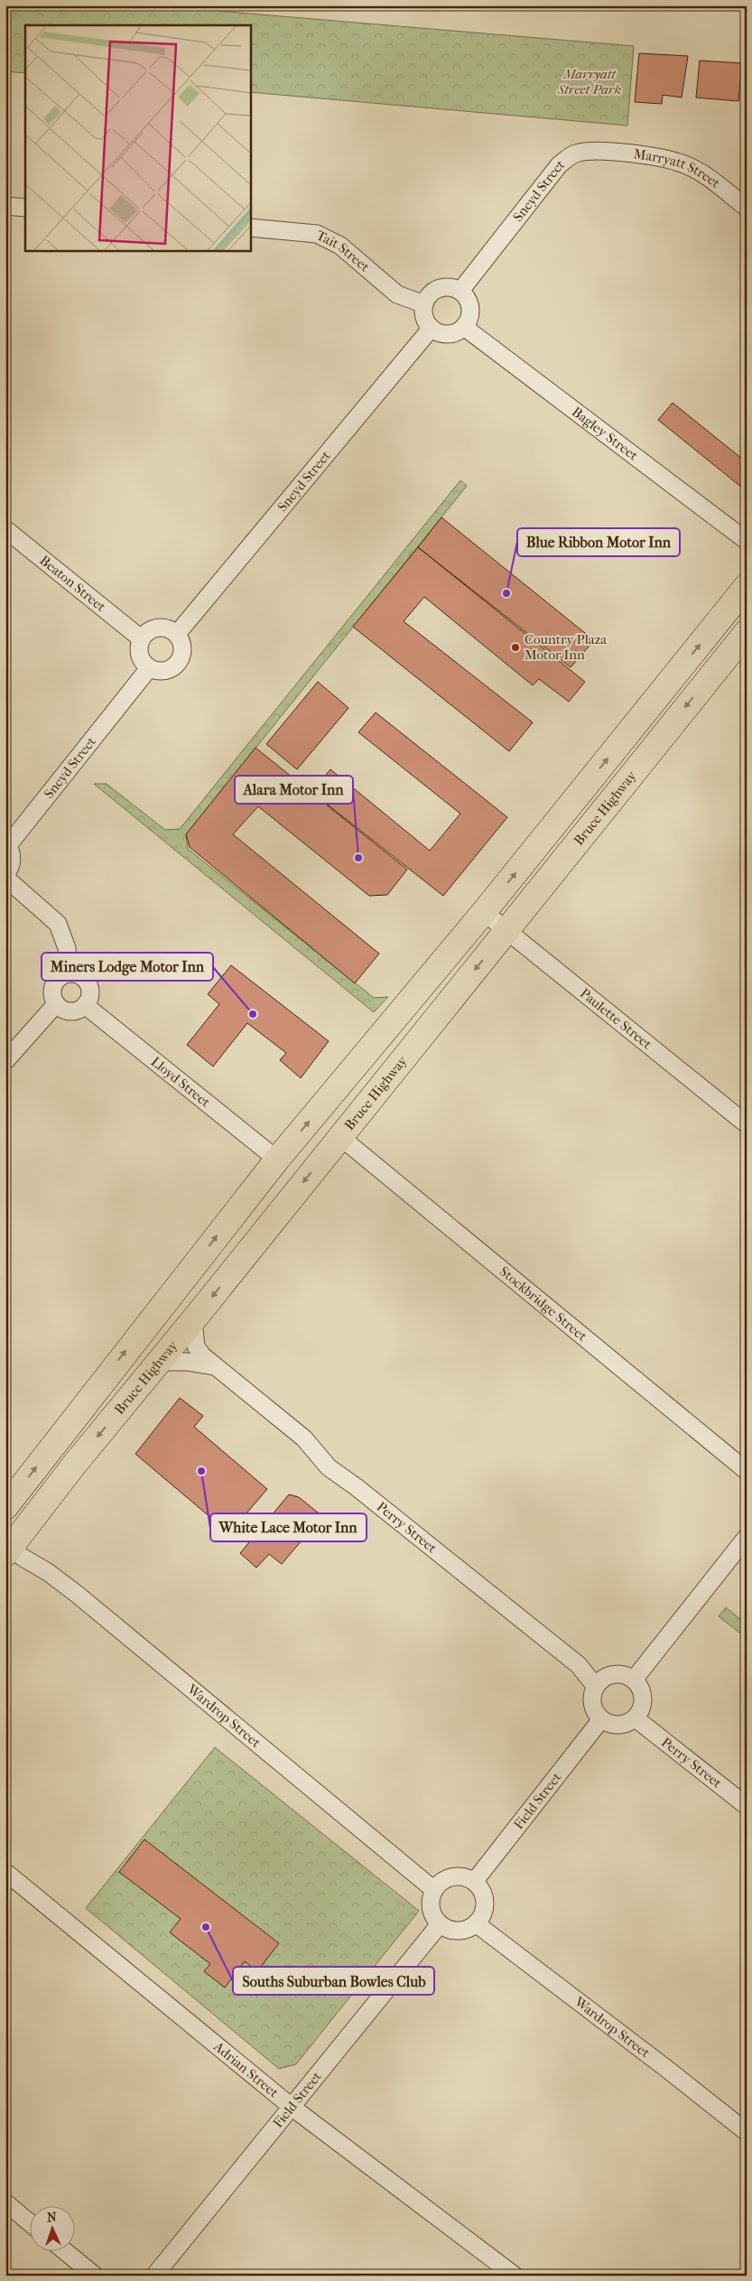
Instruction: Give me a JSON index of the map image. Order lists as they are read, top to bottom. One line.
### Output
{"streets":{"highway":["Bruce Highway"],"street":["Marryatt Street","Sneyd Street","Tait Street","Bagley Street","Beaton Street","Paulette Street","Lloyd Street","Stockbridge Street","Perry Street","Wardrop Street","Field Street","Adrian Street"]},"crossings":[["Marryatt Street","Sneyd Street"],["Sneyd Street","Tait Street"],["Sneyd Street","Bagley Street"],["Sneyd Street","Beaton Street"],["Tait Street","Bagley Street"],["Bruce Highway","Paulette Street"],["Bruce Highway","Stockbridge Street"],["Bruce Highway","Perry Street"],["Bruce Highway","Wardrop Street"],["Perry Street","Field Street"],["Wardrop Street","Field Street"],["Field Street","Adrian Street"]],"parks":["Marryatt Street Park"],"places":["Blue Ribbon Motor Inn","Country Plaza Motor Inn","Alara Motor Inn","Miners Lodge Motor Inn","White Lace Motor Inn","Souths Suburban Bowles Club"],"north":"top"}
